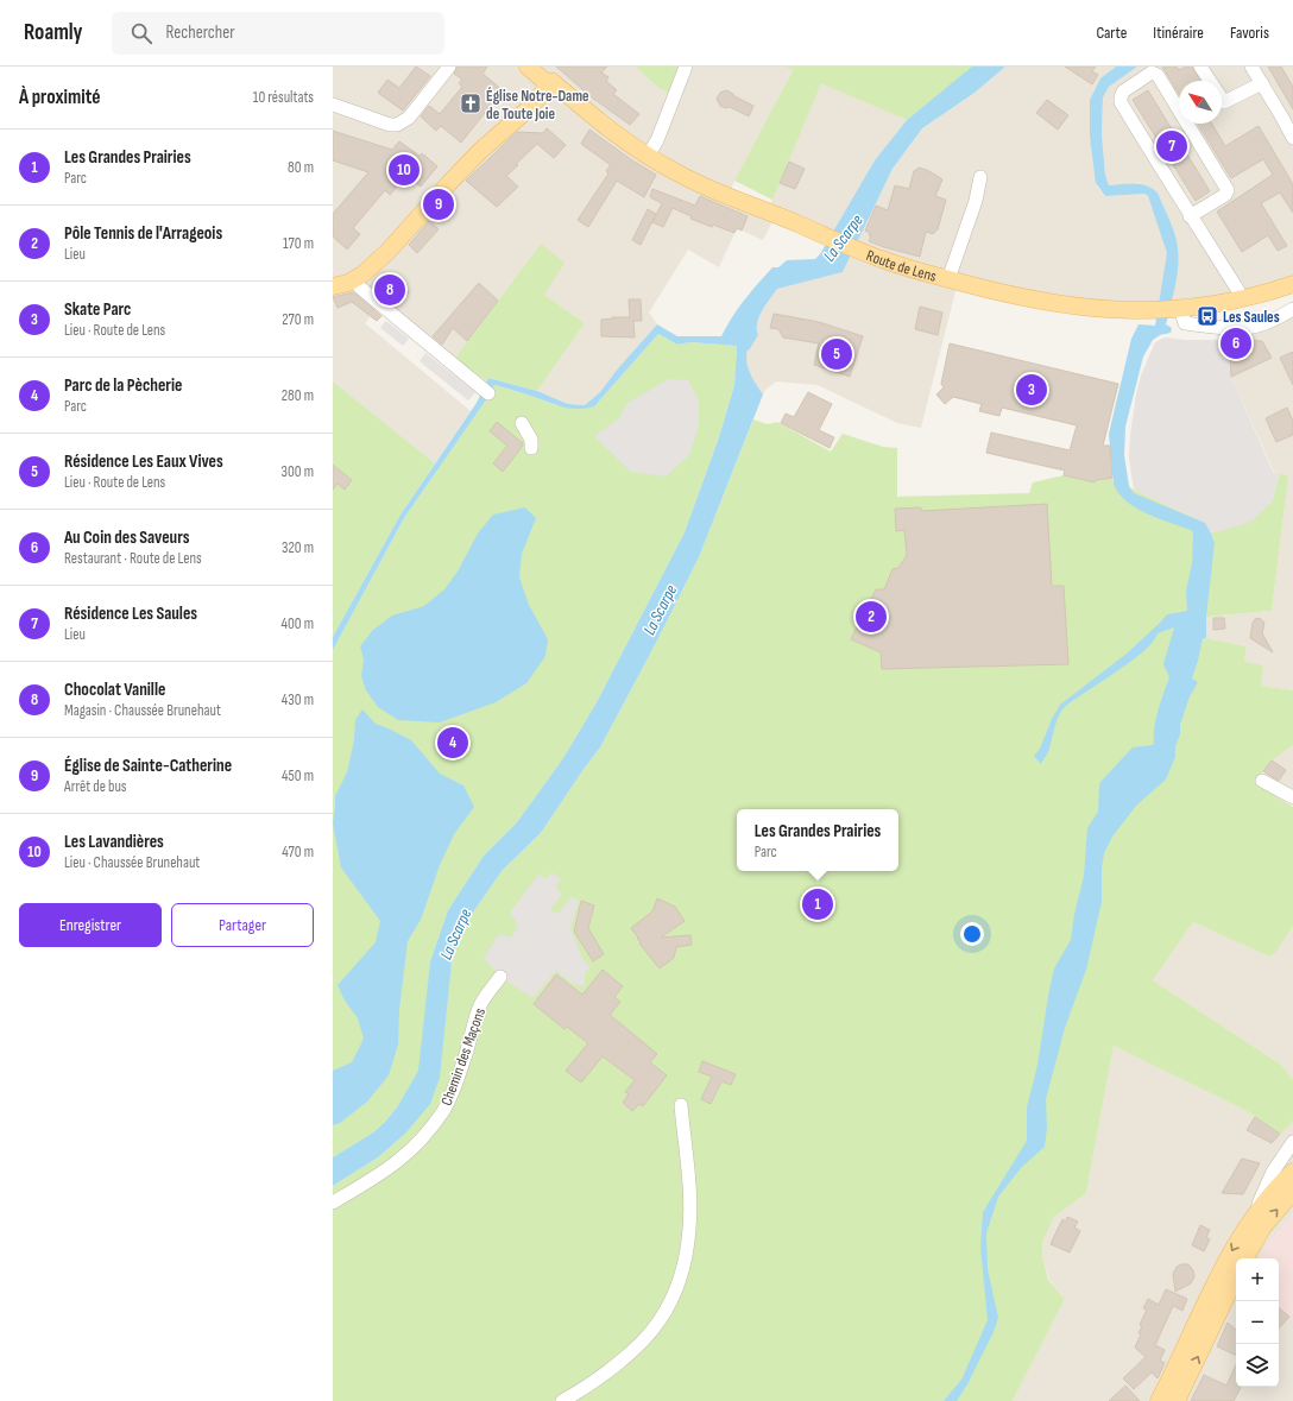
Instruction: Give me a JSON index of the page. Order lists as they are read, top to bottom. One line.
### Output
{"streets":{"main road":["Route de Lens"],"street":["Chemin des Maçons"]},"water":["La Scarpe"],"places":{"church":["Église Notre-Dame de Toute Joie"],"bus stop":["Les Saules"]},"north":"top left","page":{"header":"Roamly","search":"Rechercher","nav":["Carte","Itinéraire","Favoris"],"heading":["À proximité","10 résultats"],"list":[{"mark":"1","name":"Les Grandes Prairies","note":"Parc","value":"80 m"},{"mark":"2","name":"Pôle Tennis de l'Arrageois","note":"Lieu","value":"170 m"},{"mark":"3","name":"Skate Parc","note":"Lieu · Route de Lens","value":"270 m"},{"mark":"4","name":"Parc de la Pècherie","note":"Parc","value":"280 m"},{"mark":"5","name":"Résidence Les Eaux Vives","note":"Lieu · Route de Lens","value":"300 m"},{"mark":"6","name":"Au Coin des Saveurs","note":"Restaurant · Route de Lens","value":"320 m"},{"mark":"7","name":"Résidence Les Saules","note":"Lieu","value":"400 m"},{"mark":"8","name":"Chocolat Vanille","note":"Magasin · Chaussée Brunehaut","value":"430 m"},{"mark":"9","name":"Église de Sainte-Catherine","note":"Arrêt de bus","value":"450 m"},{"mark":"10","name":"Les Lavandières","note":"Lieu · Chaussée Brunehaut","value":"470 m"}],"pins":["7","10","9","8","6","5","3","2","4","1"],"popup":["Les Grandes Prairies","Parc"],"buttons":["Enregistrer","Partager"],"map_buttons":["+","−"]}}
